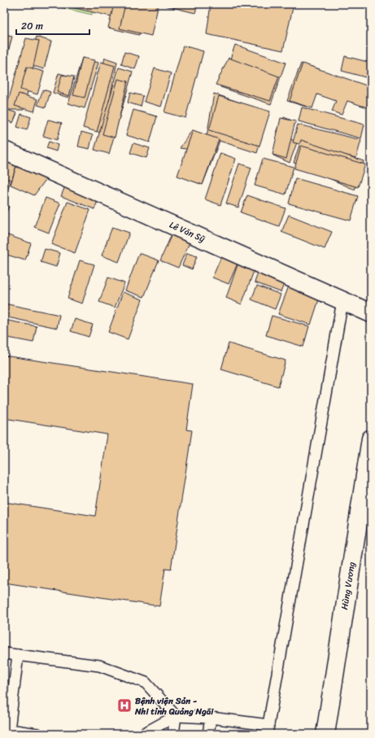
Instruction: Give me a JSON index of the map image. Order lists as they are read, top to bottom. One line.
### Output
{"streets":{"street":["Lê Văn Sỹ","Hùng Vương"]},"places":{"hospital":["Bệnh viện Sản - Nhi tỉnh Quảng Ngãi"]},"scale_bar":"20 m"}
